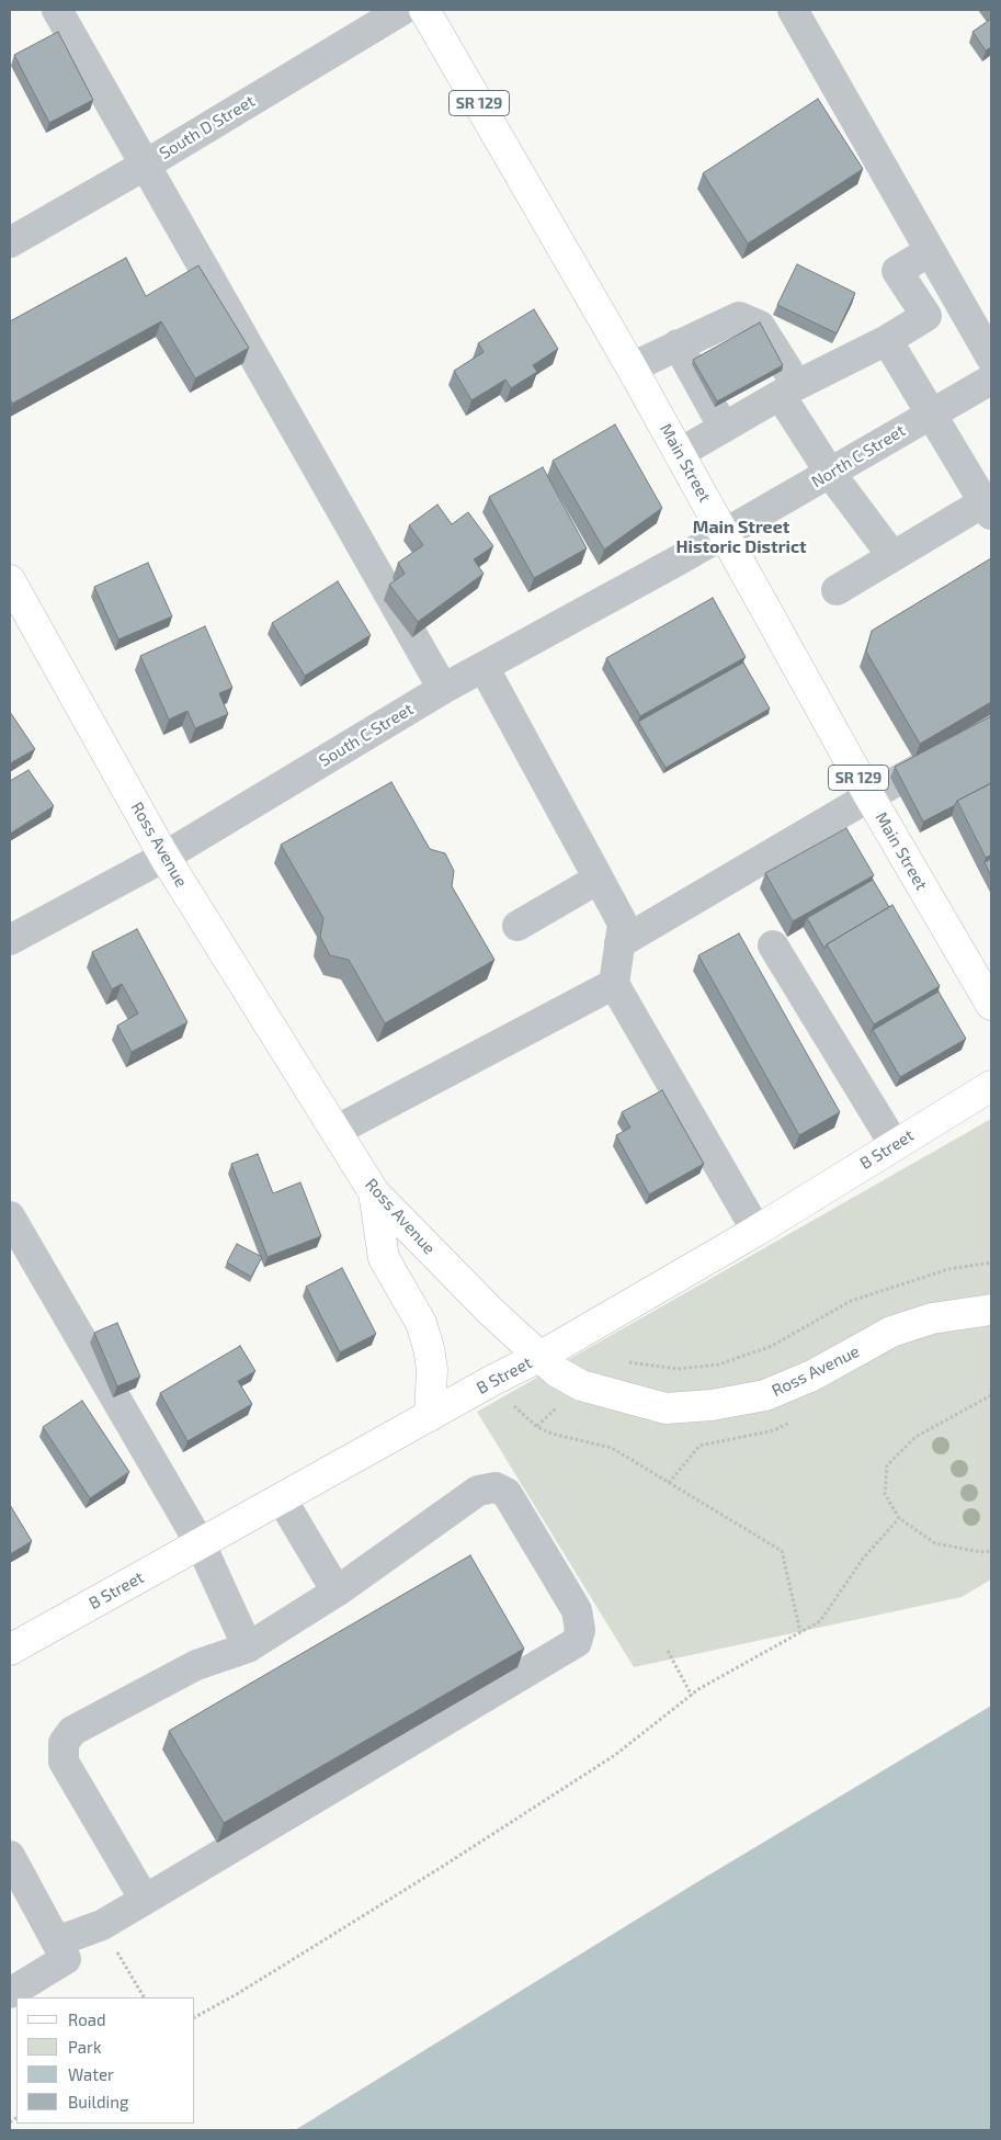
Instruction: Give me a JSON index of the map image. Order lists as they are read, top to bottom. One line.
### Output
{"streets":{"main road":["SR 129","Main Street","Ross Avenue","B Street"],"street":["South D Street","North C Street","South C Street"]},"crossings":[["North C Street","Main Street"],["North C Street","South C Street"],["Main Street","South C Street"],["South C Street","Ross Avenue"],["Ross Avenue","B Street"]],"districts":["Main Street Historic District"],"legend":["Road","Park","Water","Building"]}
